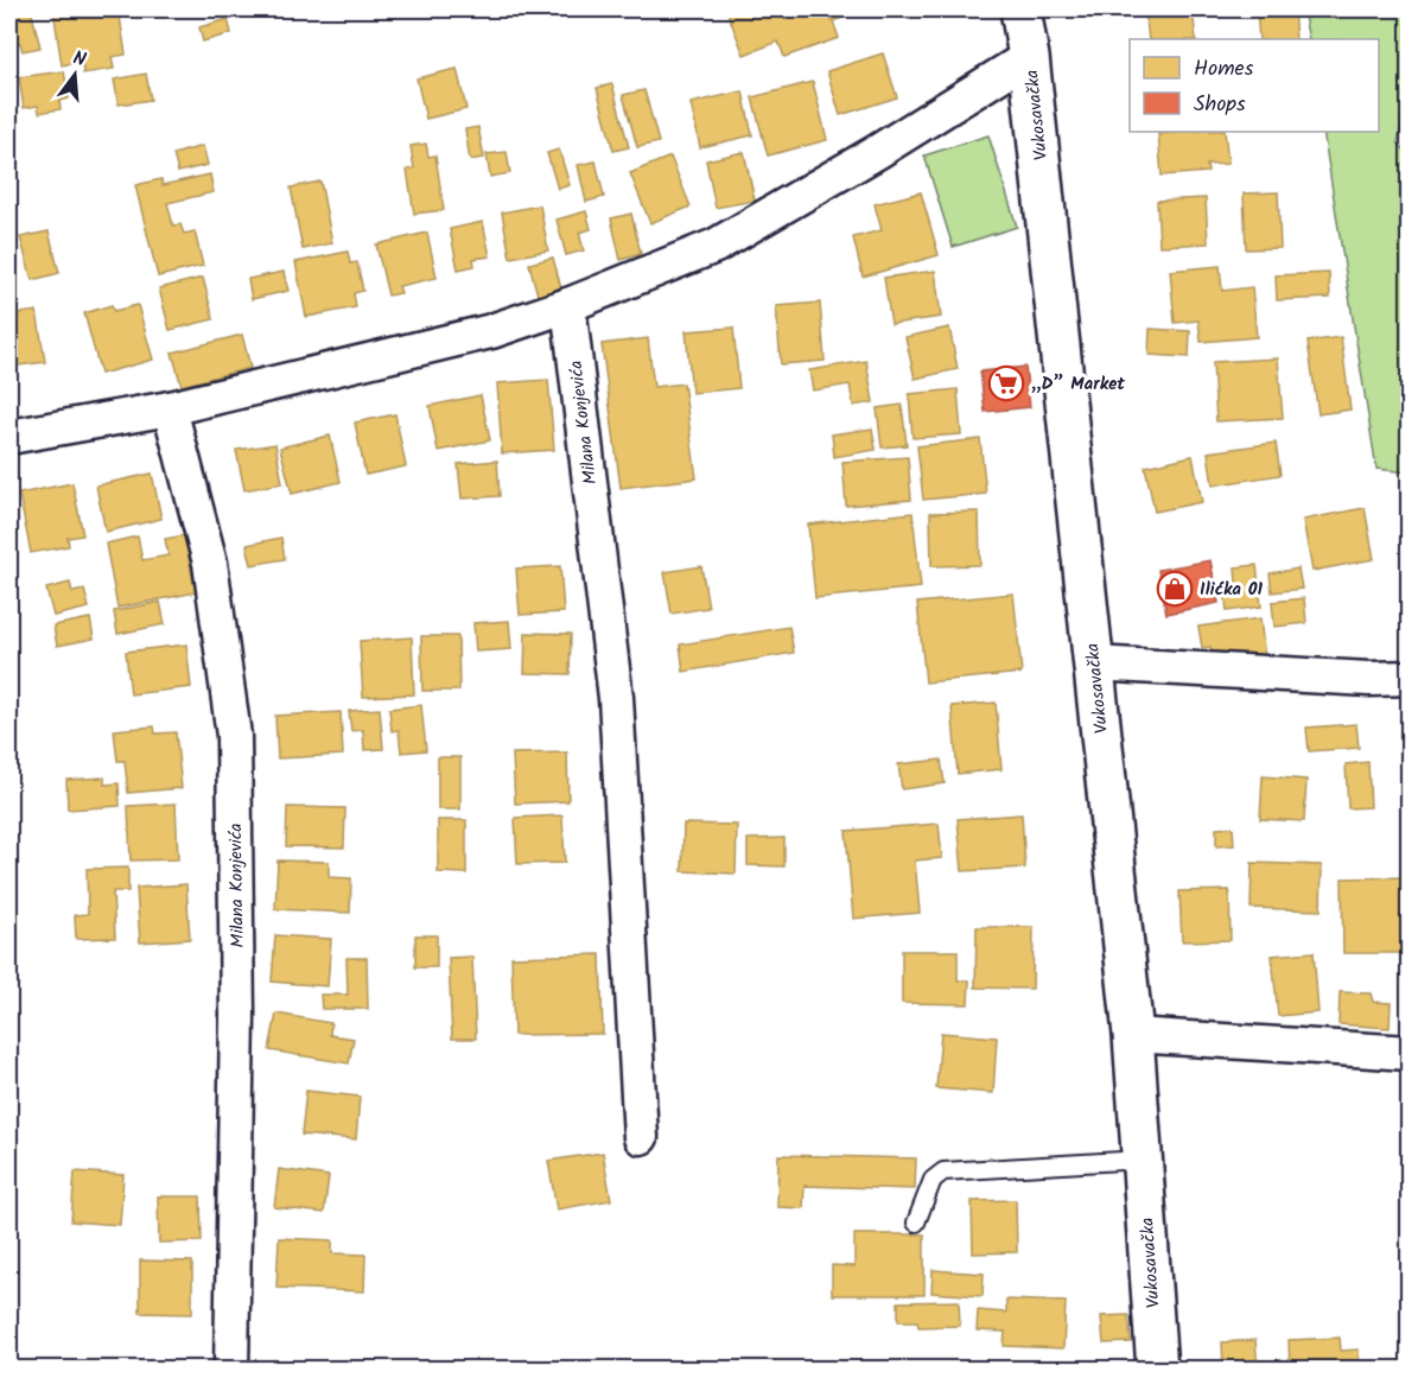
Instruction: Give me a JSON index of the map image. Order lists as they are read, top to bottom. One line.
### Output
{"streets":{"main road":["Vukosavačka"],"street":["Milana Konjevića"]},"places":{"supermarket":["„D” Market"],"shop":["Ilićka 01"]},"legend":["Homes","Shops"],"north":"top"}
